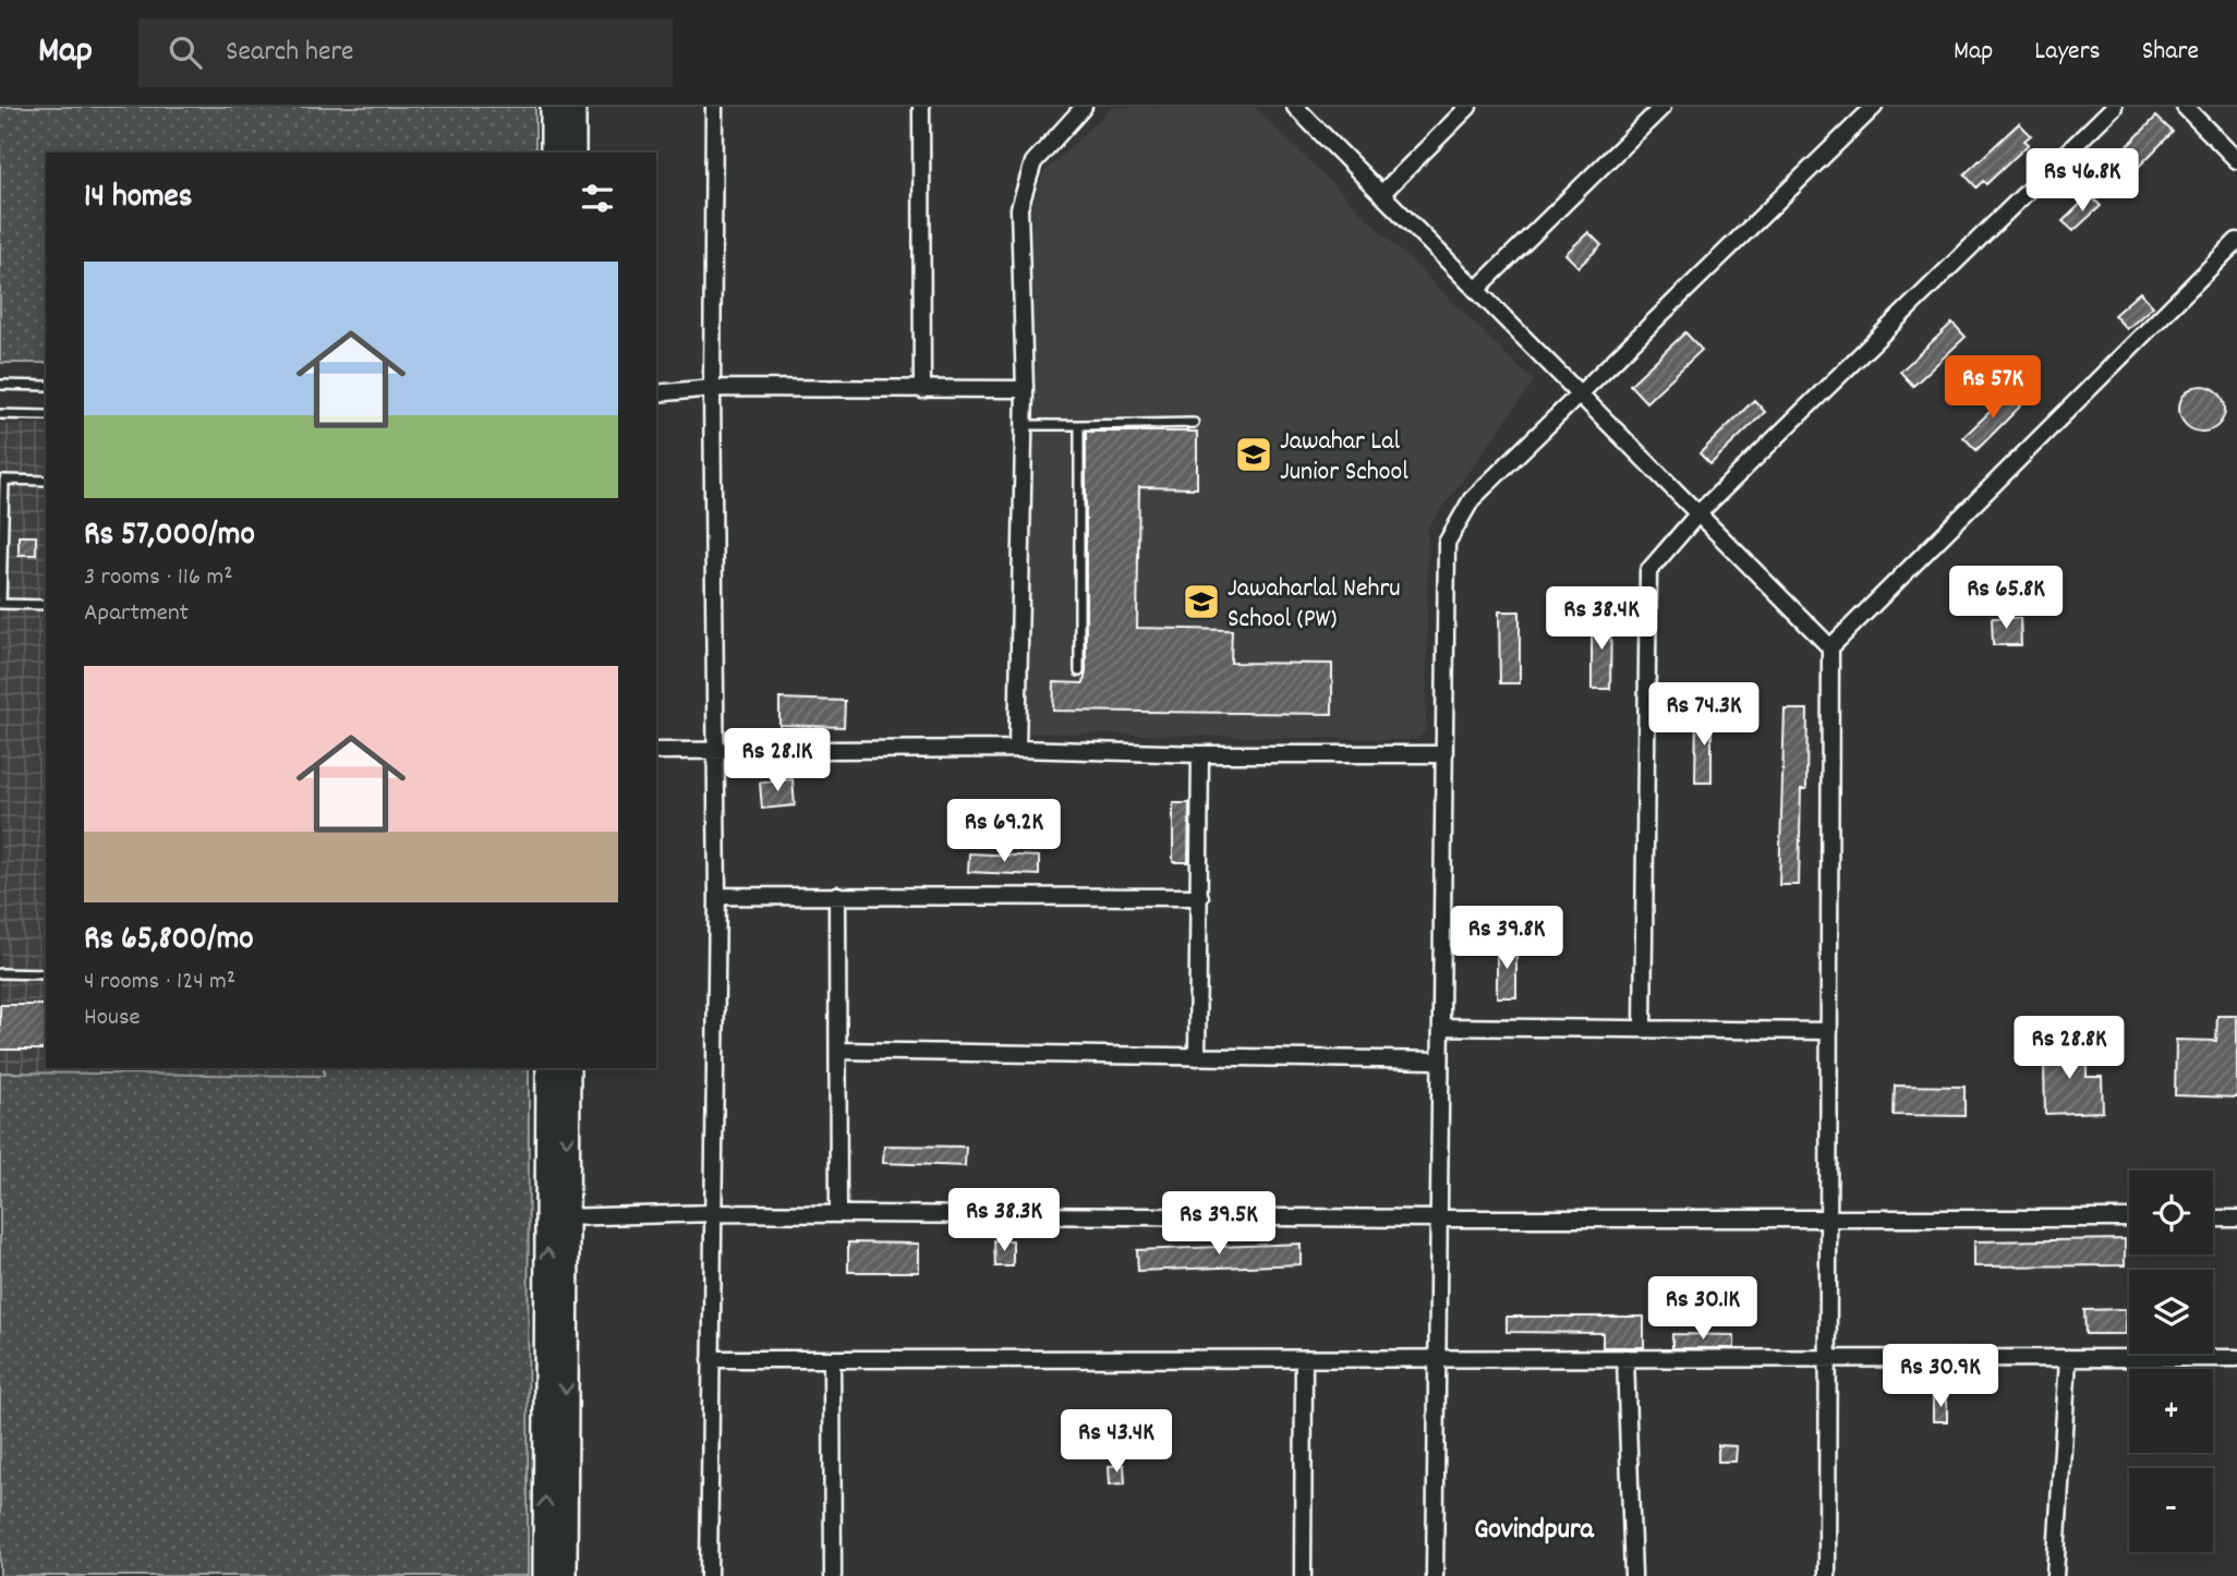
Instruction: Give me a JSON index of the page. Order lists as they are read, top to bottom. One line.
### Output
{"districts":["Govindpura"],"places":{"school or university":["Jawahar Lal Junior School","Jawaharlal Nehru School (PW)"]},"page":{"header":"Map","search":"Search here","nav":["Map","Layers","Share"],"price":["Rs 46.8K","Rs 57K","Rs 65.8K","Rs 38.4K","Rs 74.3K","Rs 28.1K","Rs 69.2K","Rs 39.8K","Rs 28.8K","Rs 38.3K","Rs 39.5K","Rs 30.1K","Rs 30.9K","Rs 43.4K"],"heading":"14 homes","list":[{"name":"Rs 57,000/mo","note":"3 rooms · 116 m² · Apartment"},{"name":"Rs 65,800/mo","note":"4 rooms · 124 m² · House"}],"map_buttons":["+","−"]}}
